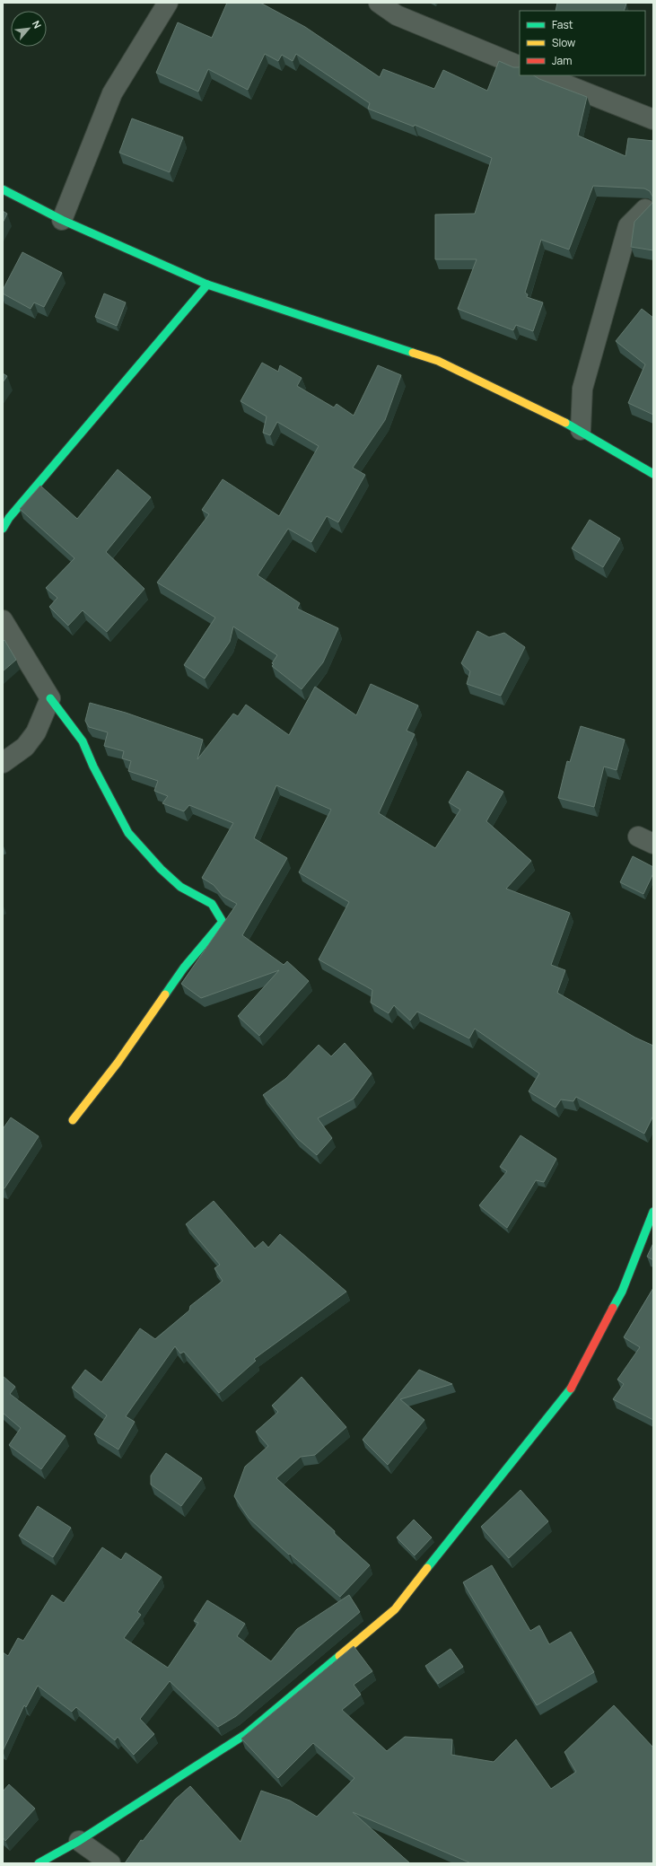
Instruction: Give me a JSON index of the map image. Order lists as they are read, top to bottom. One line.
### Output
{"legend":["Fast","Slow","Jam"],"north":"top right"}
